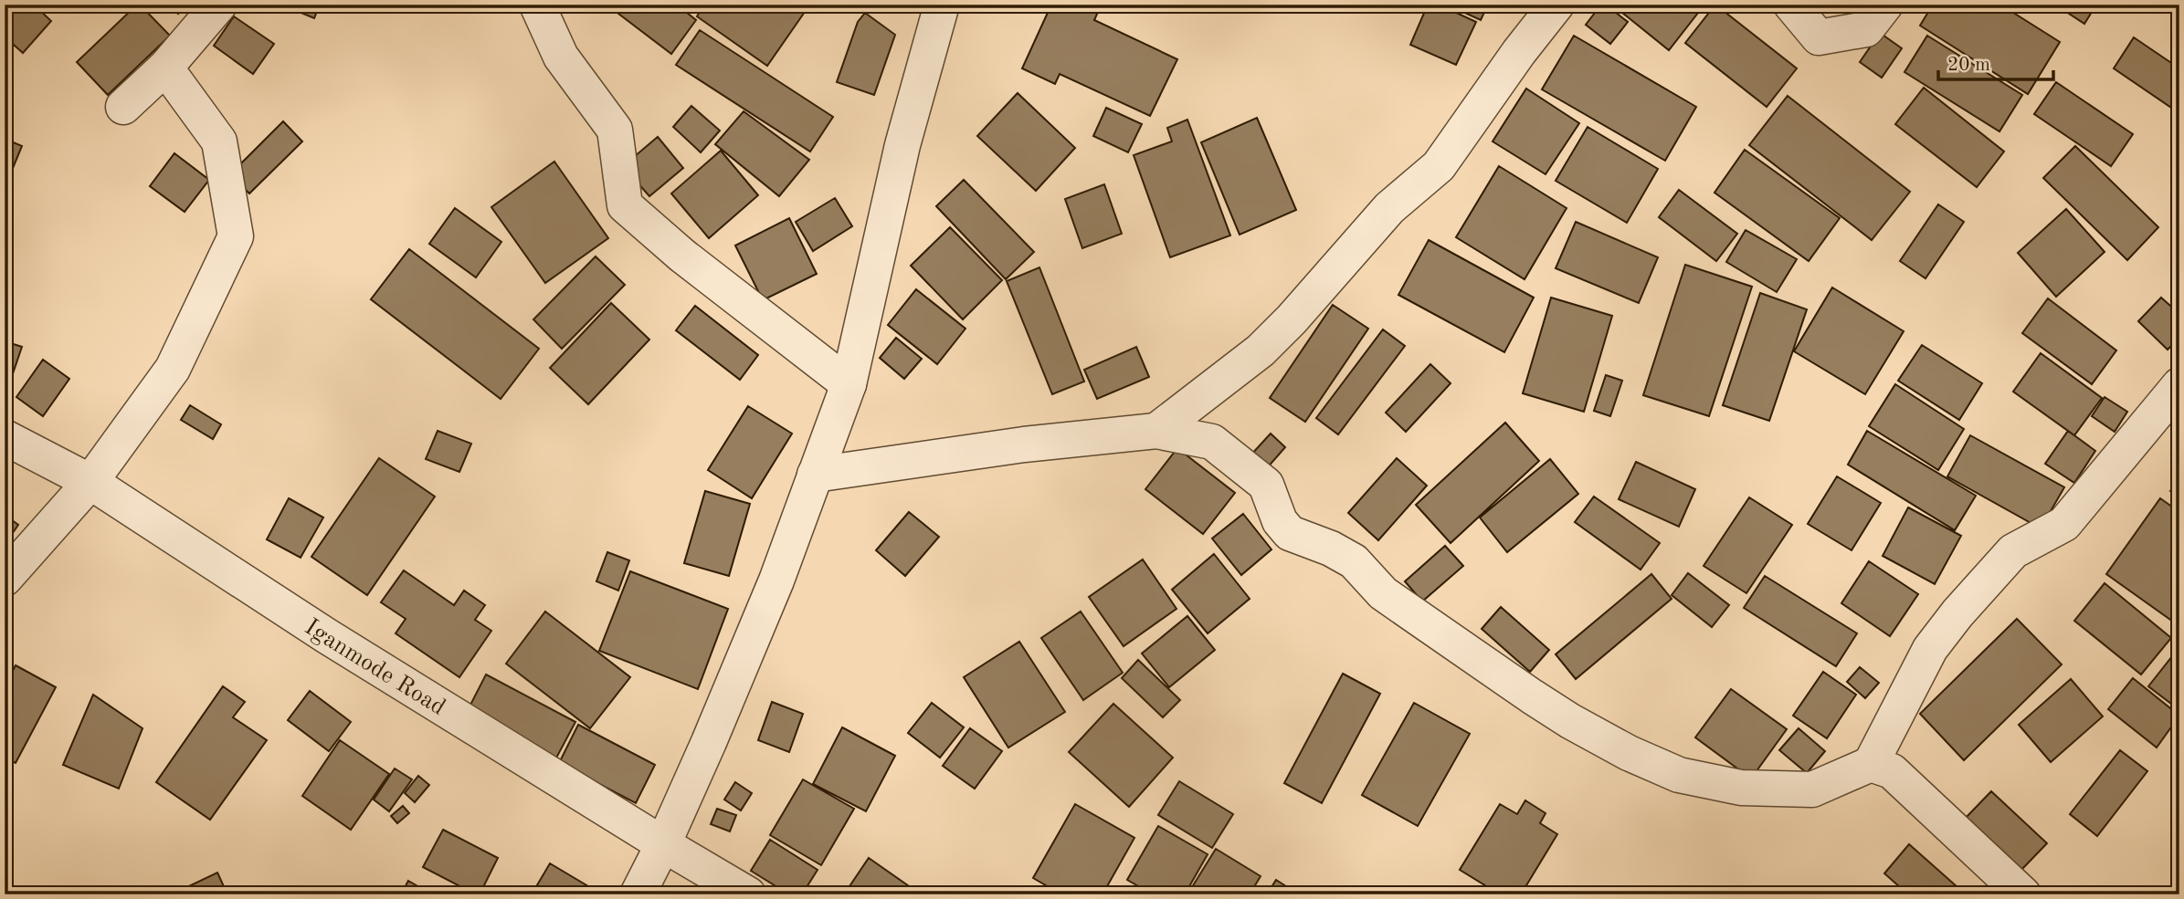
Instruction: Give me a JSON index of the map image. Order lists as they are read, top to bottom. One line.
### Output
{"streets":{"street":["Iganmode Road"]},"scale_bar":"20 m"}
